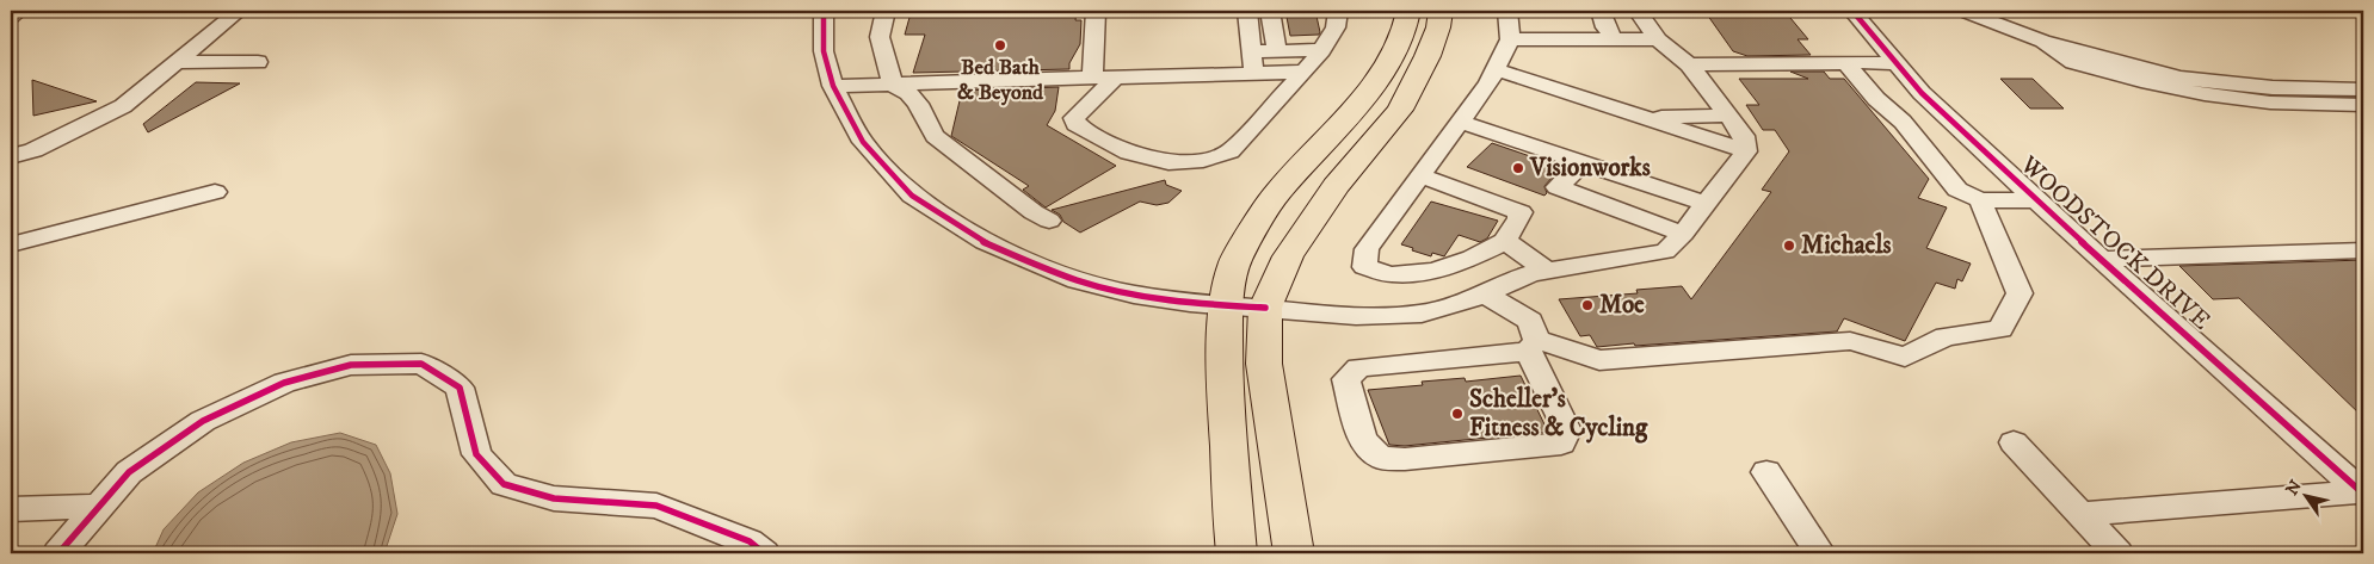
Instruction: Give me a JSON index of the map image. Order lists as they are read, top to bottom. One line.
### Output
{"streets":{"street":["WOODSTOCK DRIVE"]},"places":["Bed Bath & Beyond","Visionworks","Michaels","Moe","Scheller's Fitness & Cycling"],"north":"top left"}
